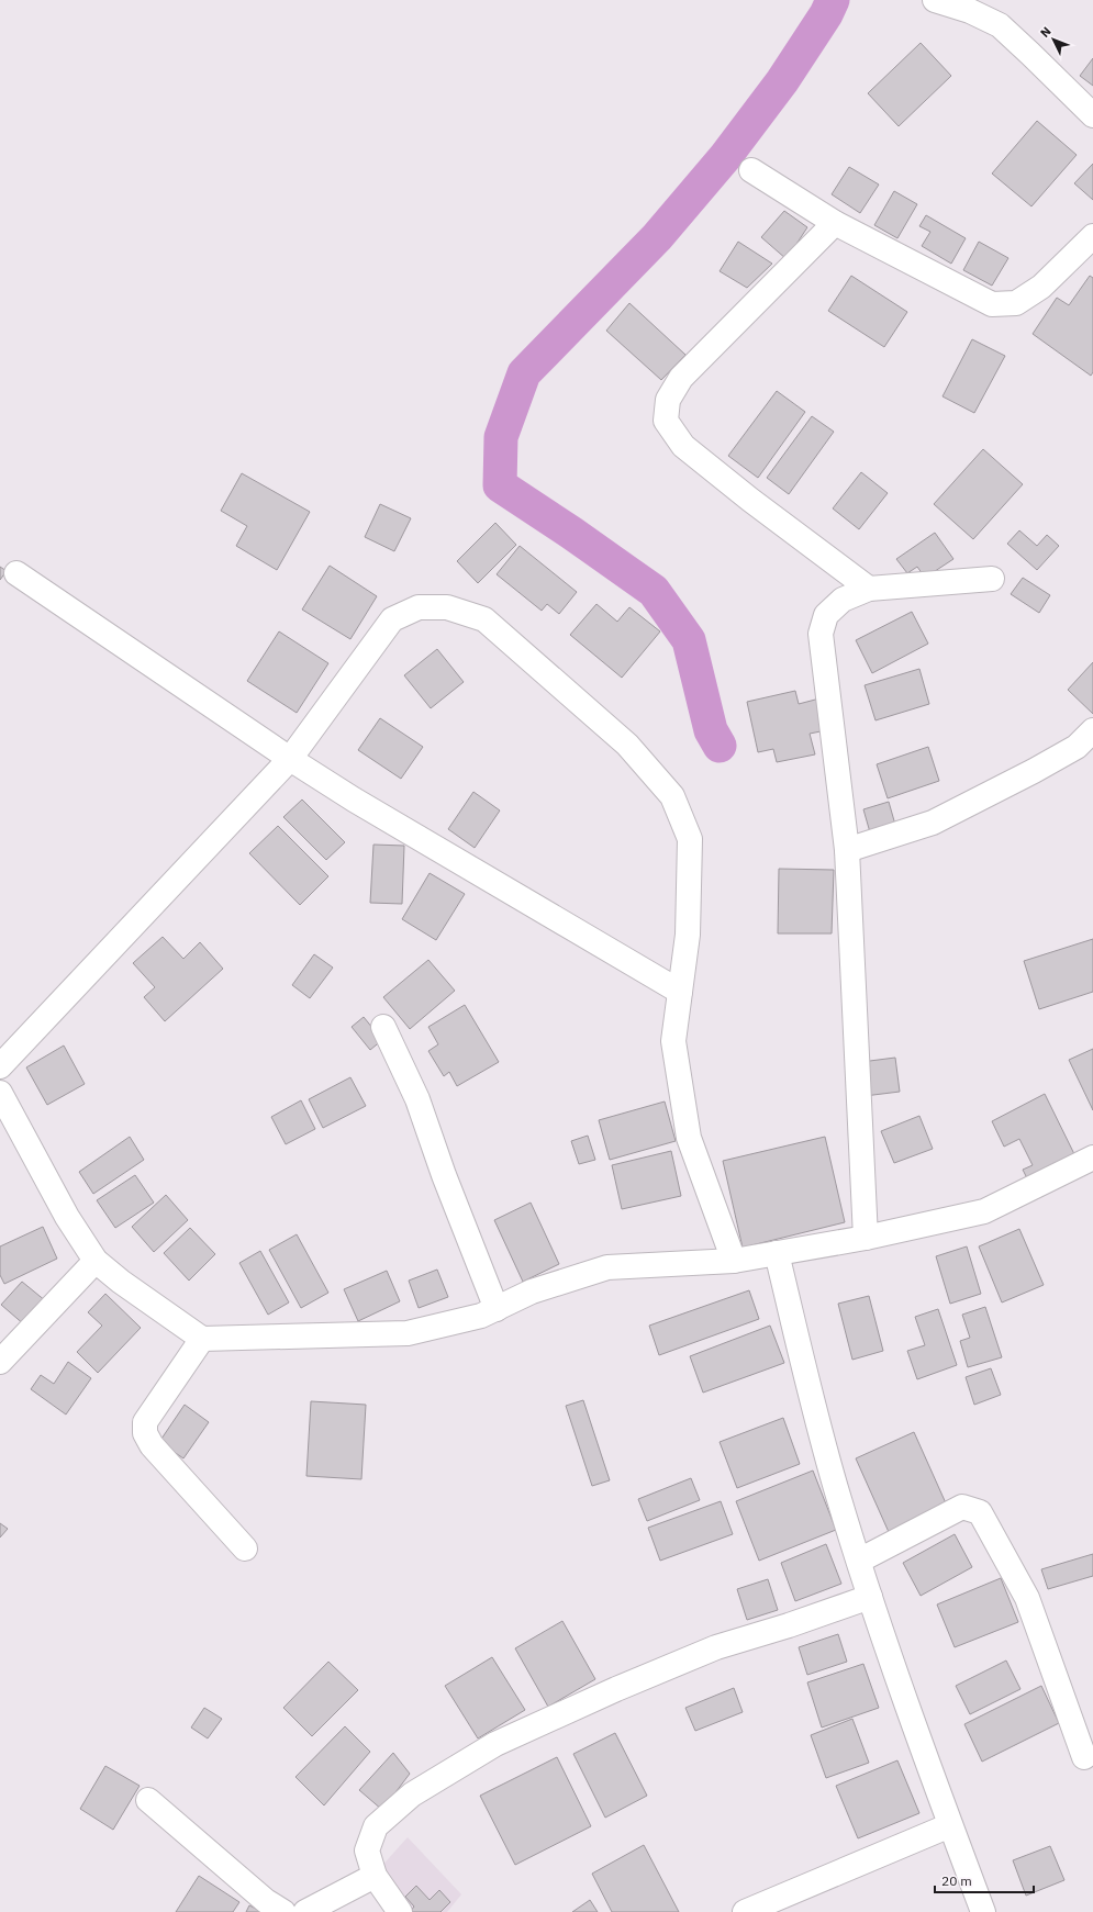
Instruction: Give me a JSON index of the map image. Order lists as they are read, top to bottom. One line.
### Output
{"scale_bar":"20 m","north":"top left"}
